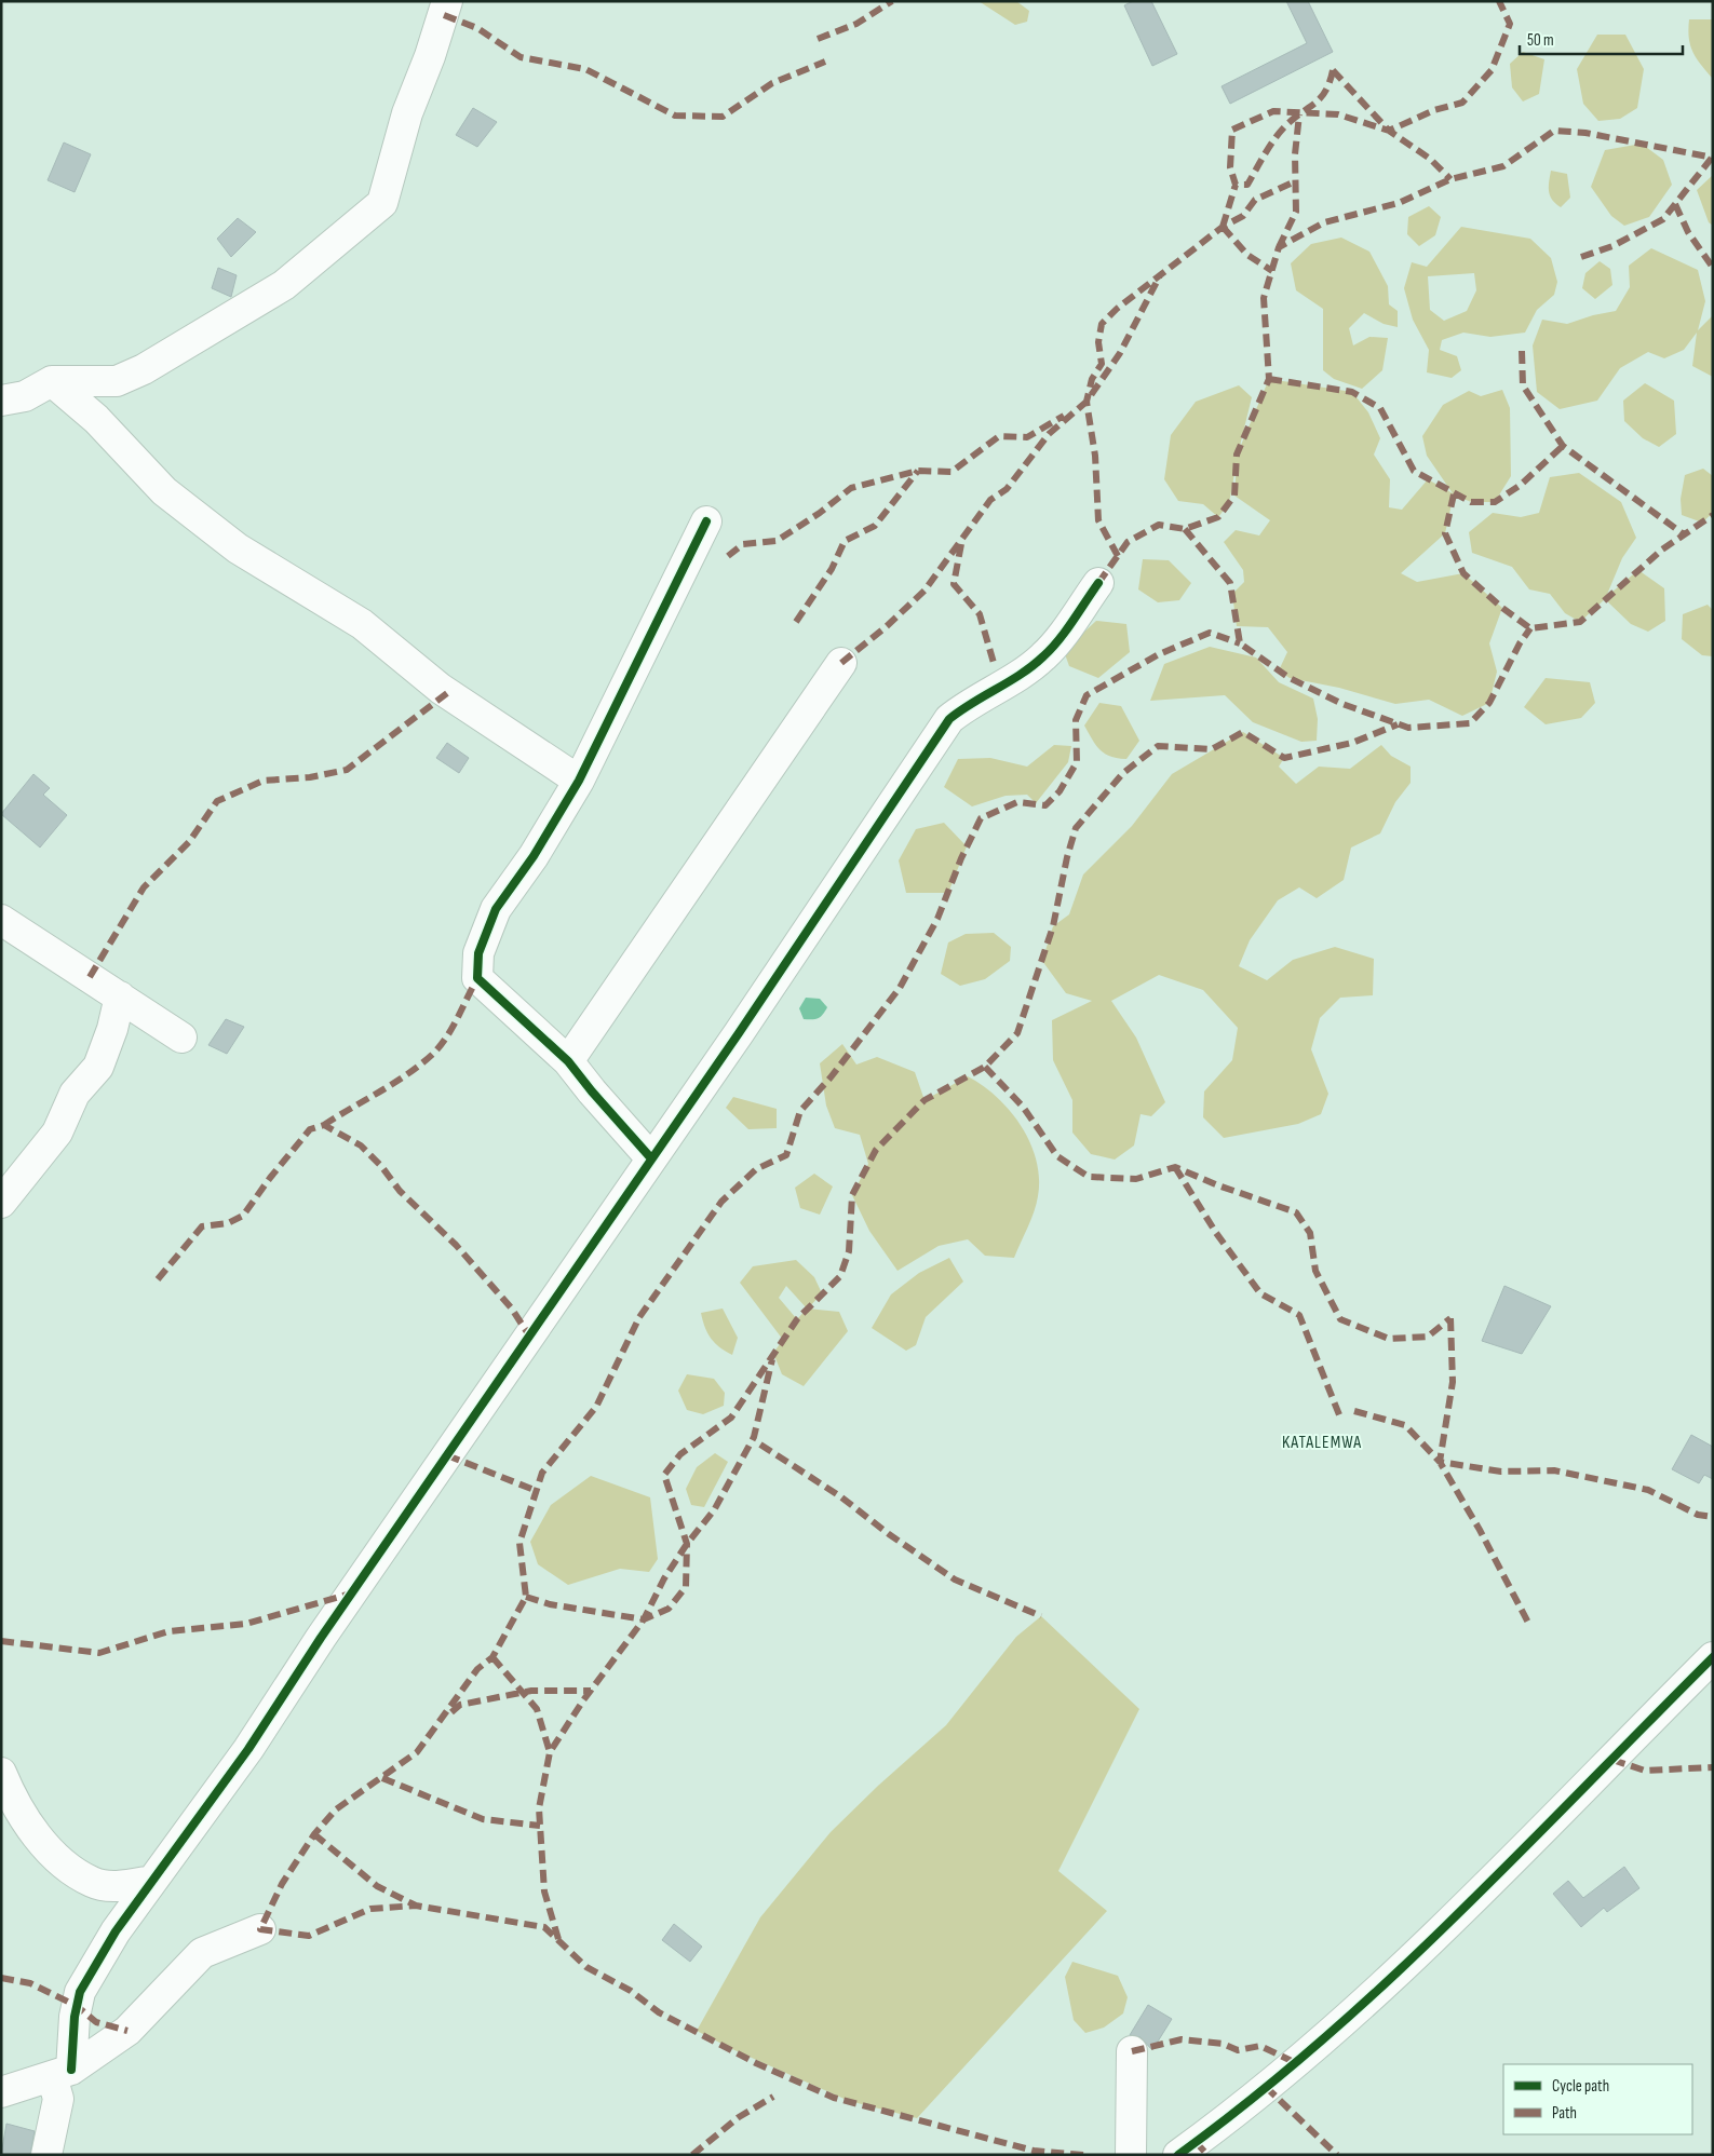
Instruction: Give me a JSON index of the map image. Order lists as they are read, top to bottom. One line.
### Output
{"districts":["KATALEMWA"],"legend":["Cycle path","Path"],"scale_bar":"50 m"}
